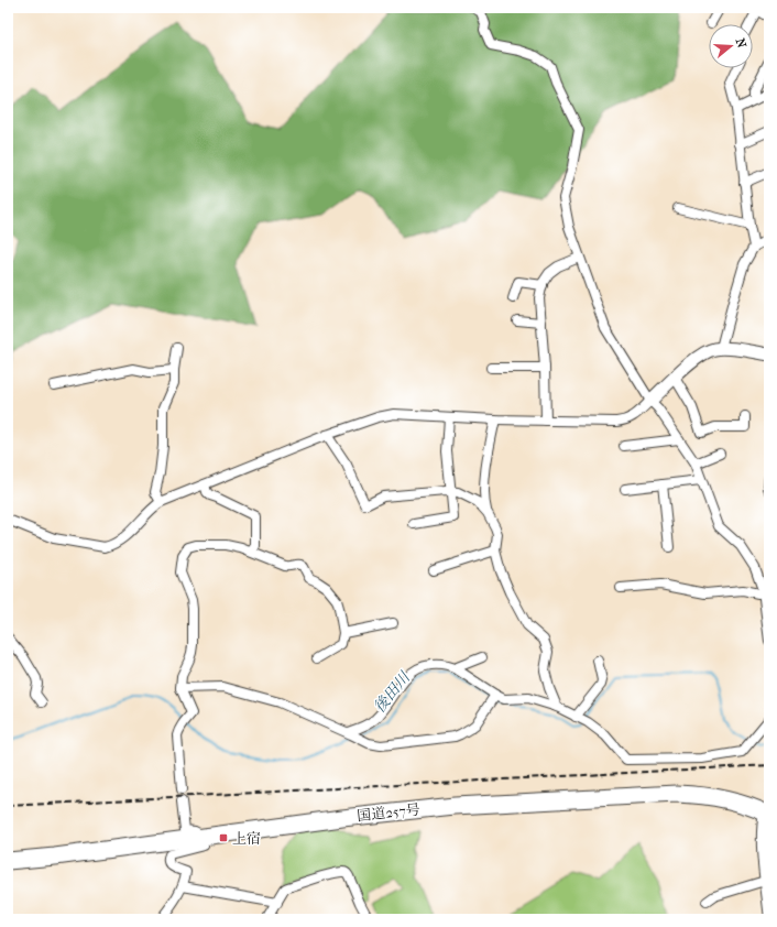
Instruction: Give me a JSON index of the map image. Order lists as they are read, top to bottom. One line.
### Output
{"streets":{"highway":["国道257号"]},"water":["後田川"],"places":{"transit":["上宿"]},"north":"right"}
